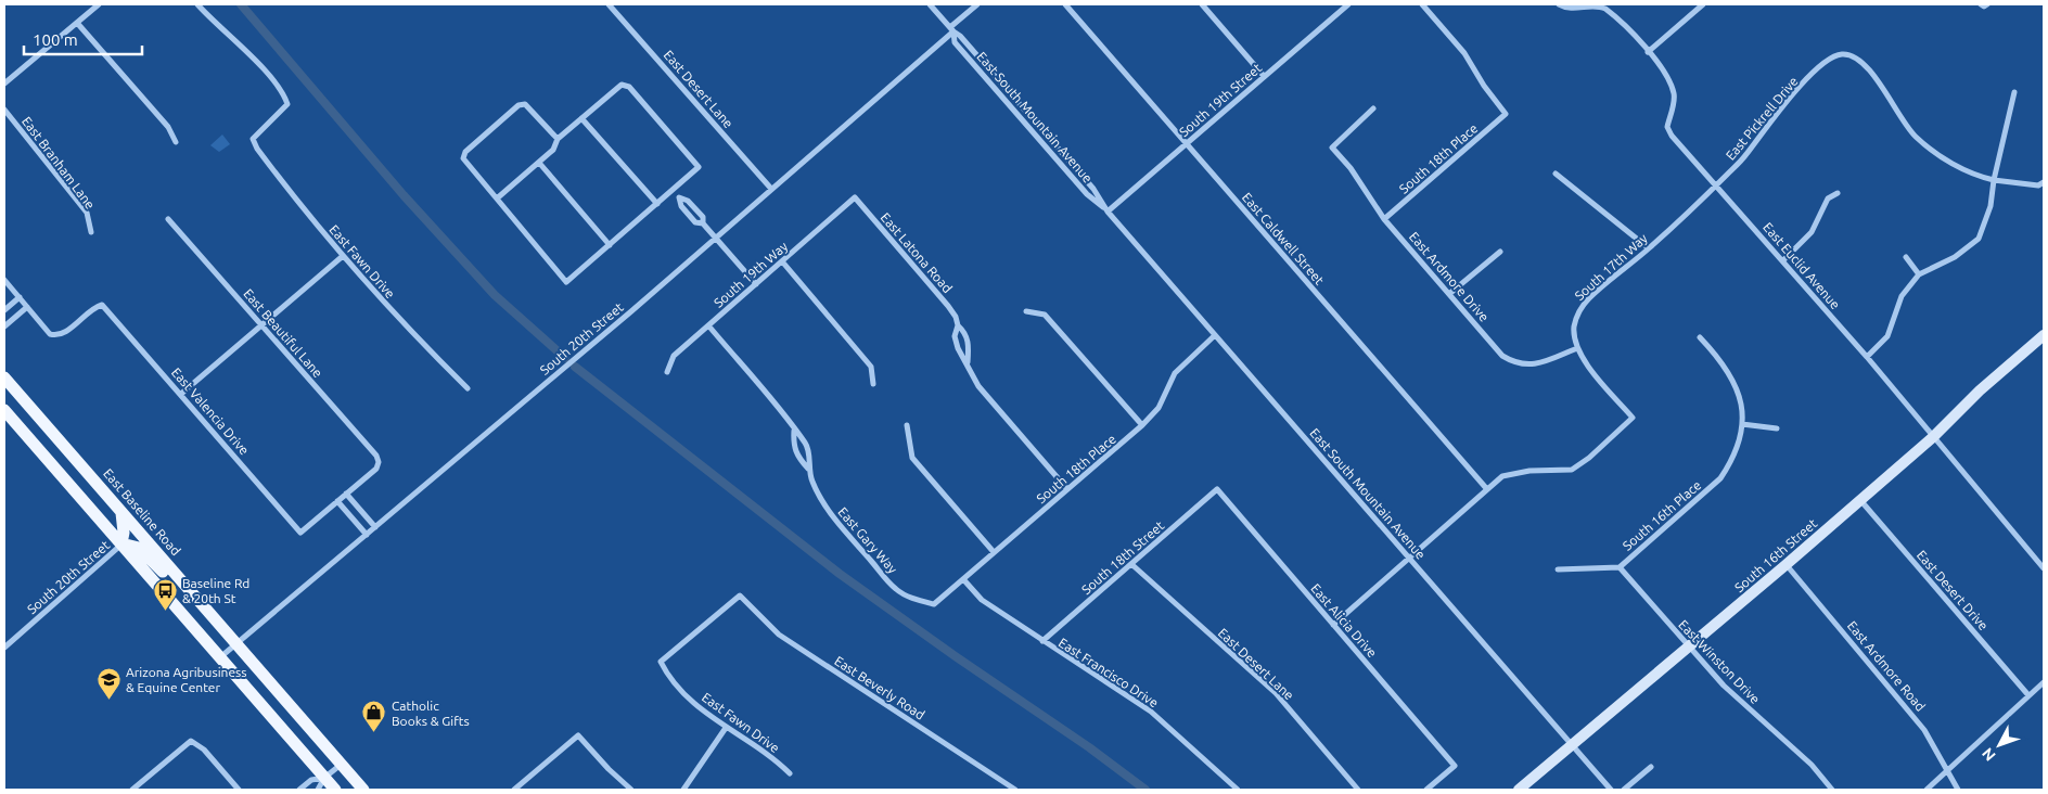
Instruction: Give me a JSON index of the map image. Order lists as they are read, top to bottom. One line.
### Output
{"streets":{"main road":["East Baseline Road","South 16th Street"],"street":["East Desert Lane","South 19th Street","East South Mountain Avenue","East Pickrell Drive","South 18th Place","East Branham Lane","East Caldwell Street","East Latona Road","East Fawn Drive","East Euclid Avenue","South 17th Way","South 19th Way","East Ardmore Drive","East Beautiful Lane","South 20th Street","East Valencia Drive","South 16th Place","East Gary Way","South 18th Street","East Desert Drive","East Alicia Drive","East Winston Drive","East Ardmore Road","East Francisco Drive","East Beverly Road"]},"crossings":[["East Desert Lane","South 20th Street"],["East Desert Lane","South 18th Street"],["South 19th Street","East South Mountain Avenue"],["South 19th Street","East Caldwell Street"],["East South Mountain Avenue","South 18th Place"],["East South Mountain Avenue","South 17th Way"],["East South Mountain Avenue","South 20th Street"],["East South Mountain Avenue","South 16th Street"],["East Pickrell Drive","East Euclid Avenue"],["East Pickrell Drive","South 17th Way"],["South 18th Place","East Latona Road"],["South 18th Place","East Ardmore Drive"],["South 18th Place","East Gary Way"],["South 18th Place","East Francisco Drive"],["East Caldwell Street","South 17th Way"],["East Latona Road","South 19th Way"],["East Fawn Drive","East Beverly Road"],["East Euclid Avenue","South 17th Way"],["East Euclid Avenue","South 16th Street"],["South 17th Way","East Ardmore Drive"],["South 17th Way","East Alicia Drive"],["South 19th Way","East Gary Way"],["South 20th Street","East Baseline Road"],["South 16th Place","East Winston Drive"],["South 16th Street","East Desert Drive"],["South 16th Street","East Winston Drive"],["South 16th Street","East Ardmore Road"],["South 18th Street","East Alicia Drive"],["South 18th Street","East Francisco Drive"]],"places":{"bus stop":["Baseline Rd & 20th St"],"school or university":["Arizona Agribusiness & Equine Center"],"shop":["Catholic Books & Gifts"]},"scale_bar":"100 m","north":"bottom left"}
